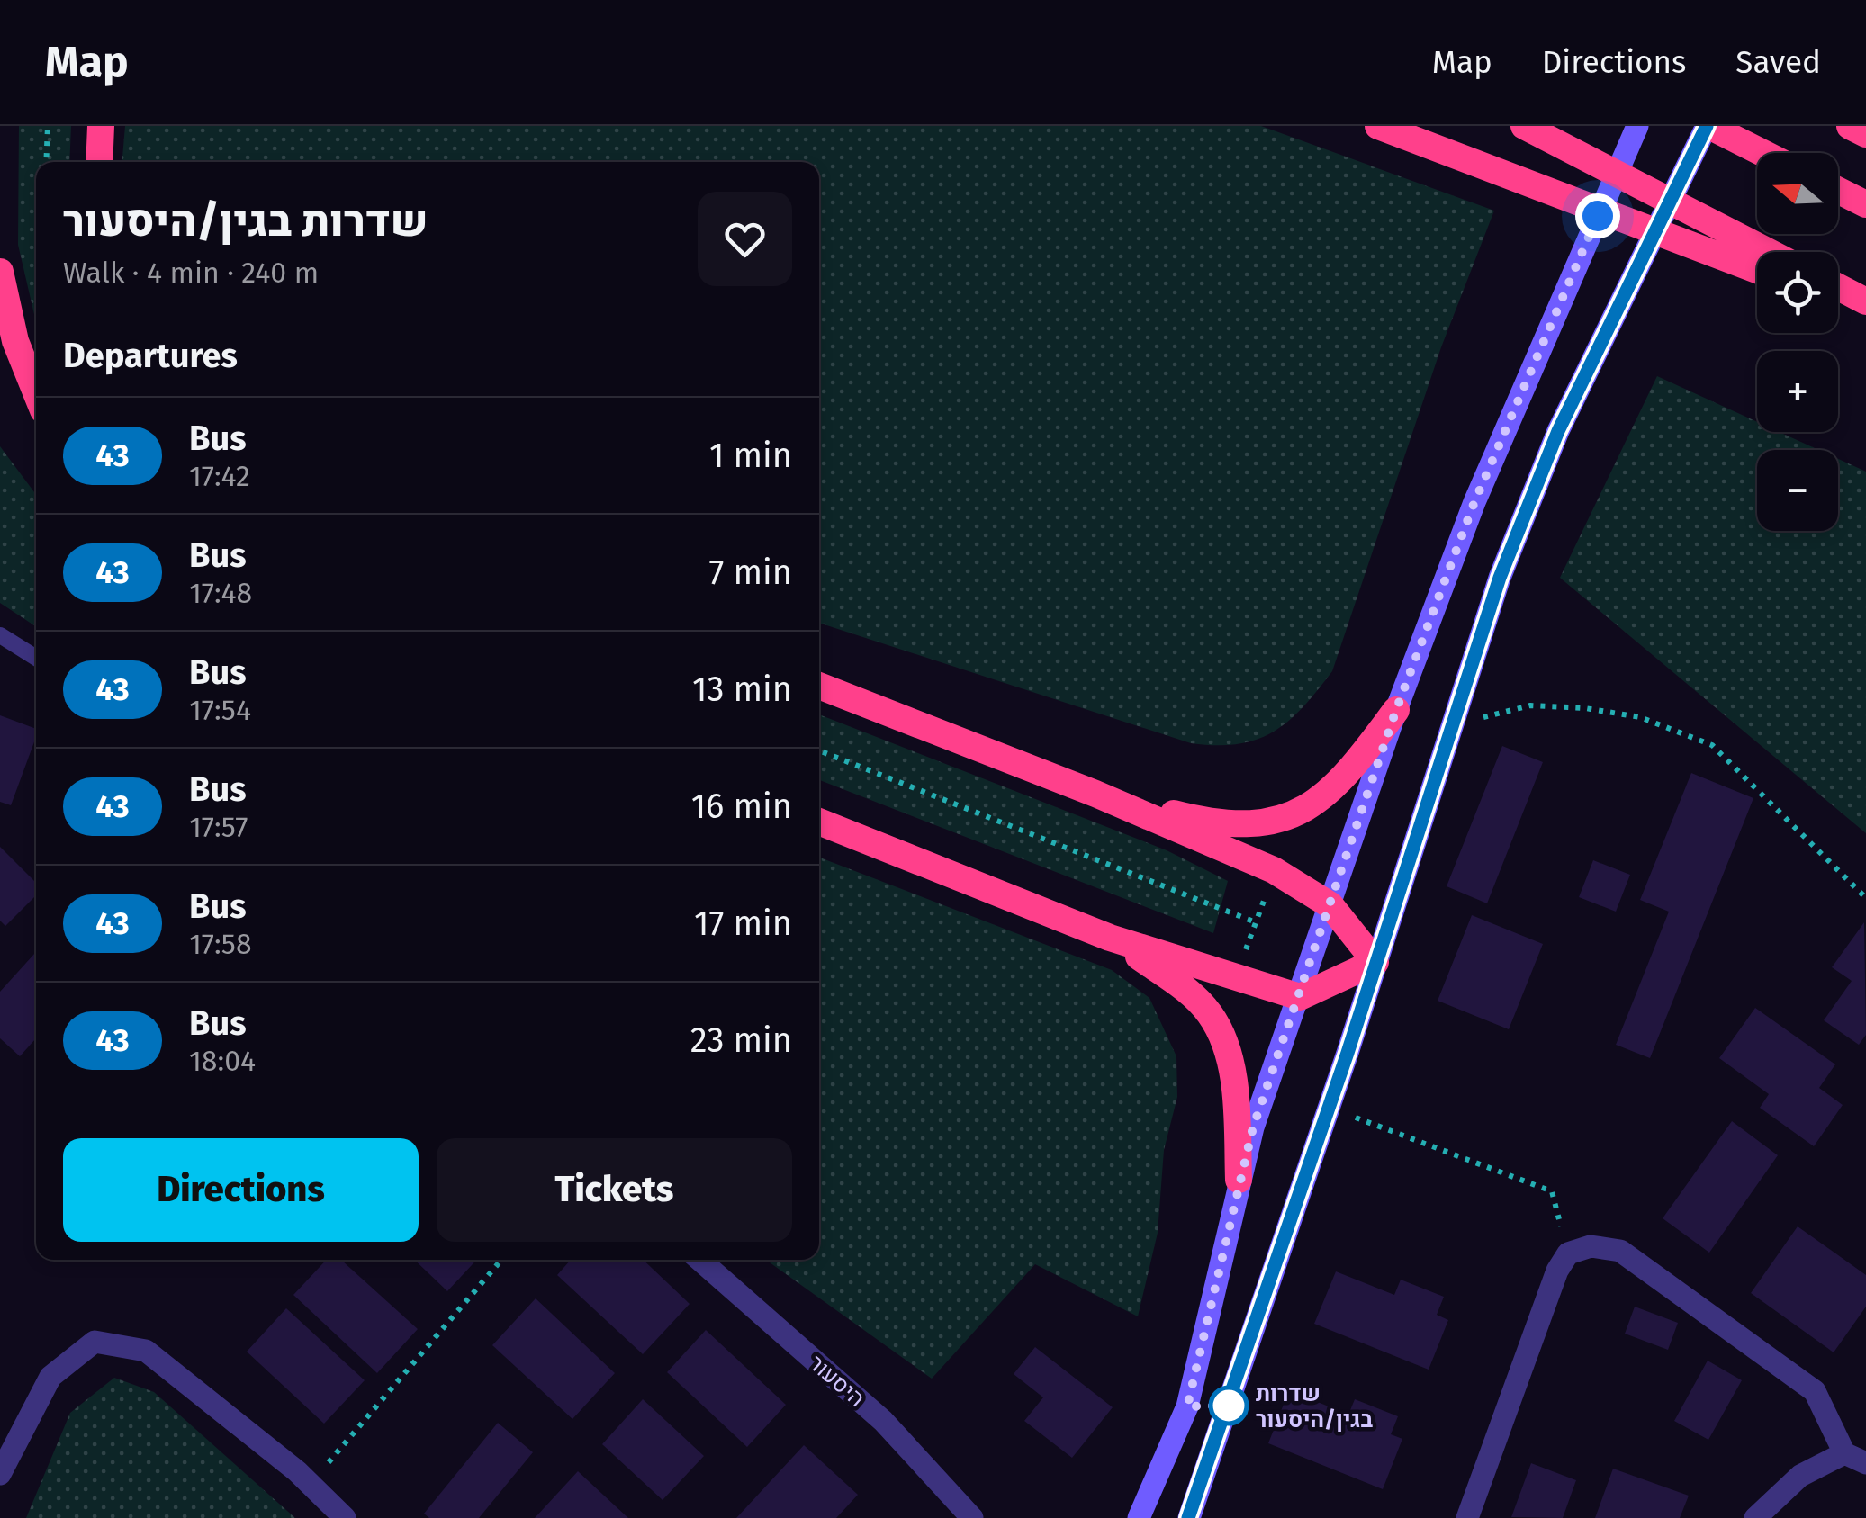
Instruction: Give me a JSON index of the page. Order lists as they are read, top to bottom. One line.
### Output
{"streets":{"street":["היסעור"]},"places":["שדרות בגין/היסעור"],"lines":["bus line 43"],"north":"left","page":{"header":"Map","nav":["Map","Directions","Saved"],"map_buttons":["+","−"],"heading":[["שדרות בגין/היסעור","Walk · 4 min · 240 m"],"Departures"],"list":[{"mark":"43","name":"Bus","note":"17:42","value":"1 min"},{"mark":"43","name":"Bus","note":"17:48","value":"7 min"},{"mark":"43","name":"Bus","note":"17:54","value":"13 min"},{"mark":"43","name":"Bus","note":"17:57","value":"16 min"},{"mark":"43","name":"Bus","note":"17:58","value":"17 min"},{"mark":"43","name":"Bus","note":"18:04","value":"23 min"}],"buttons":["Directions","Tickets"]}}
